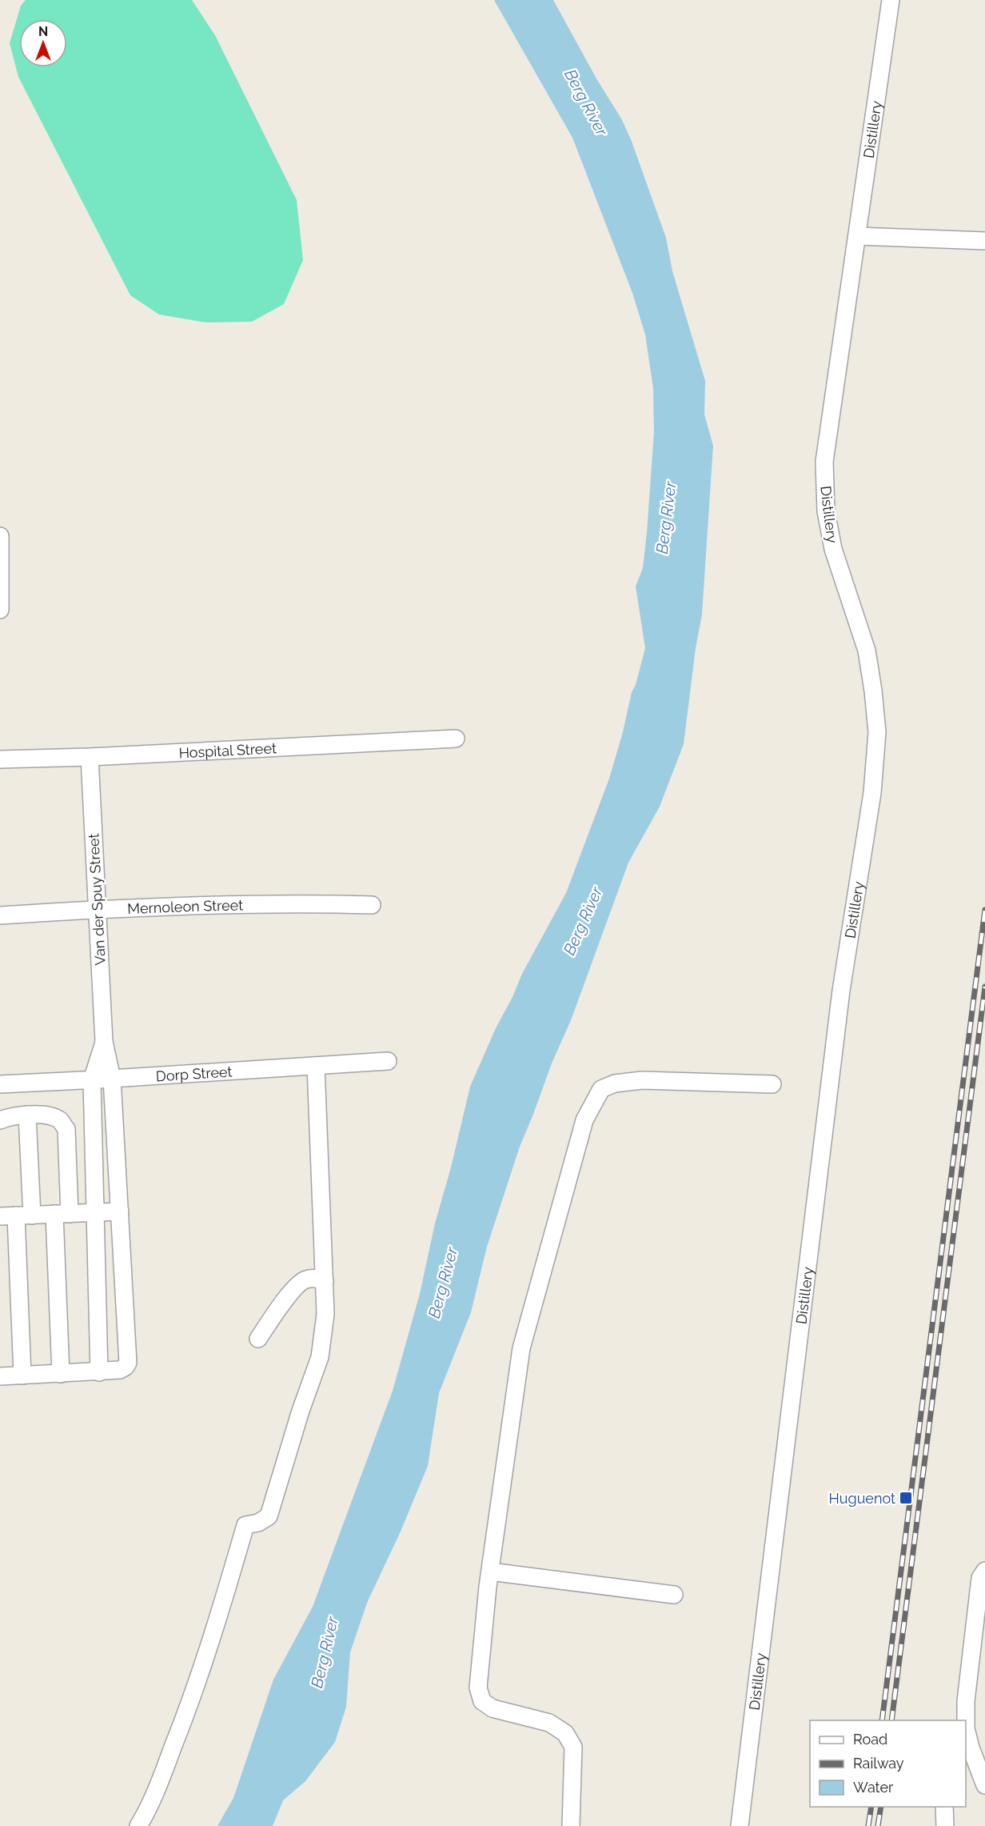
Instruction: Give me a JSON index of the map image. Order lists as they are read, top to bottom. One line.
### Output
{"streets":{"street":["Distillery","Hospital Street","Van der Spuy Street","Mernoleon Street","Dorp Street"]},"crossings":[["Hospital Street","Van der Spuy Street"],["Van der Spuy Street","Mernoleon Street"],["Van der Spuy Street","Dorp Street"]],"water":["Berg River"],"places":{"transit":["Huguenot"]},"legend":["Road","Railway","Water"],"north":"top"}
